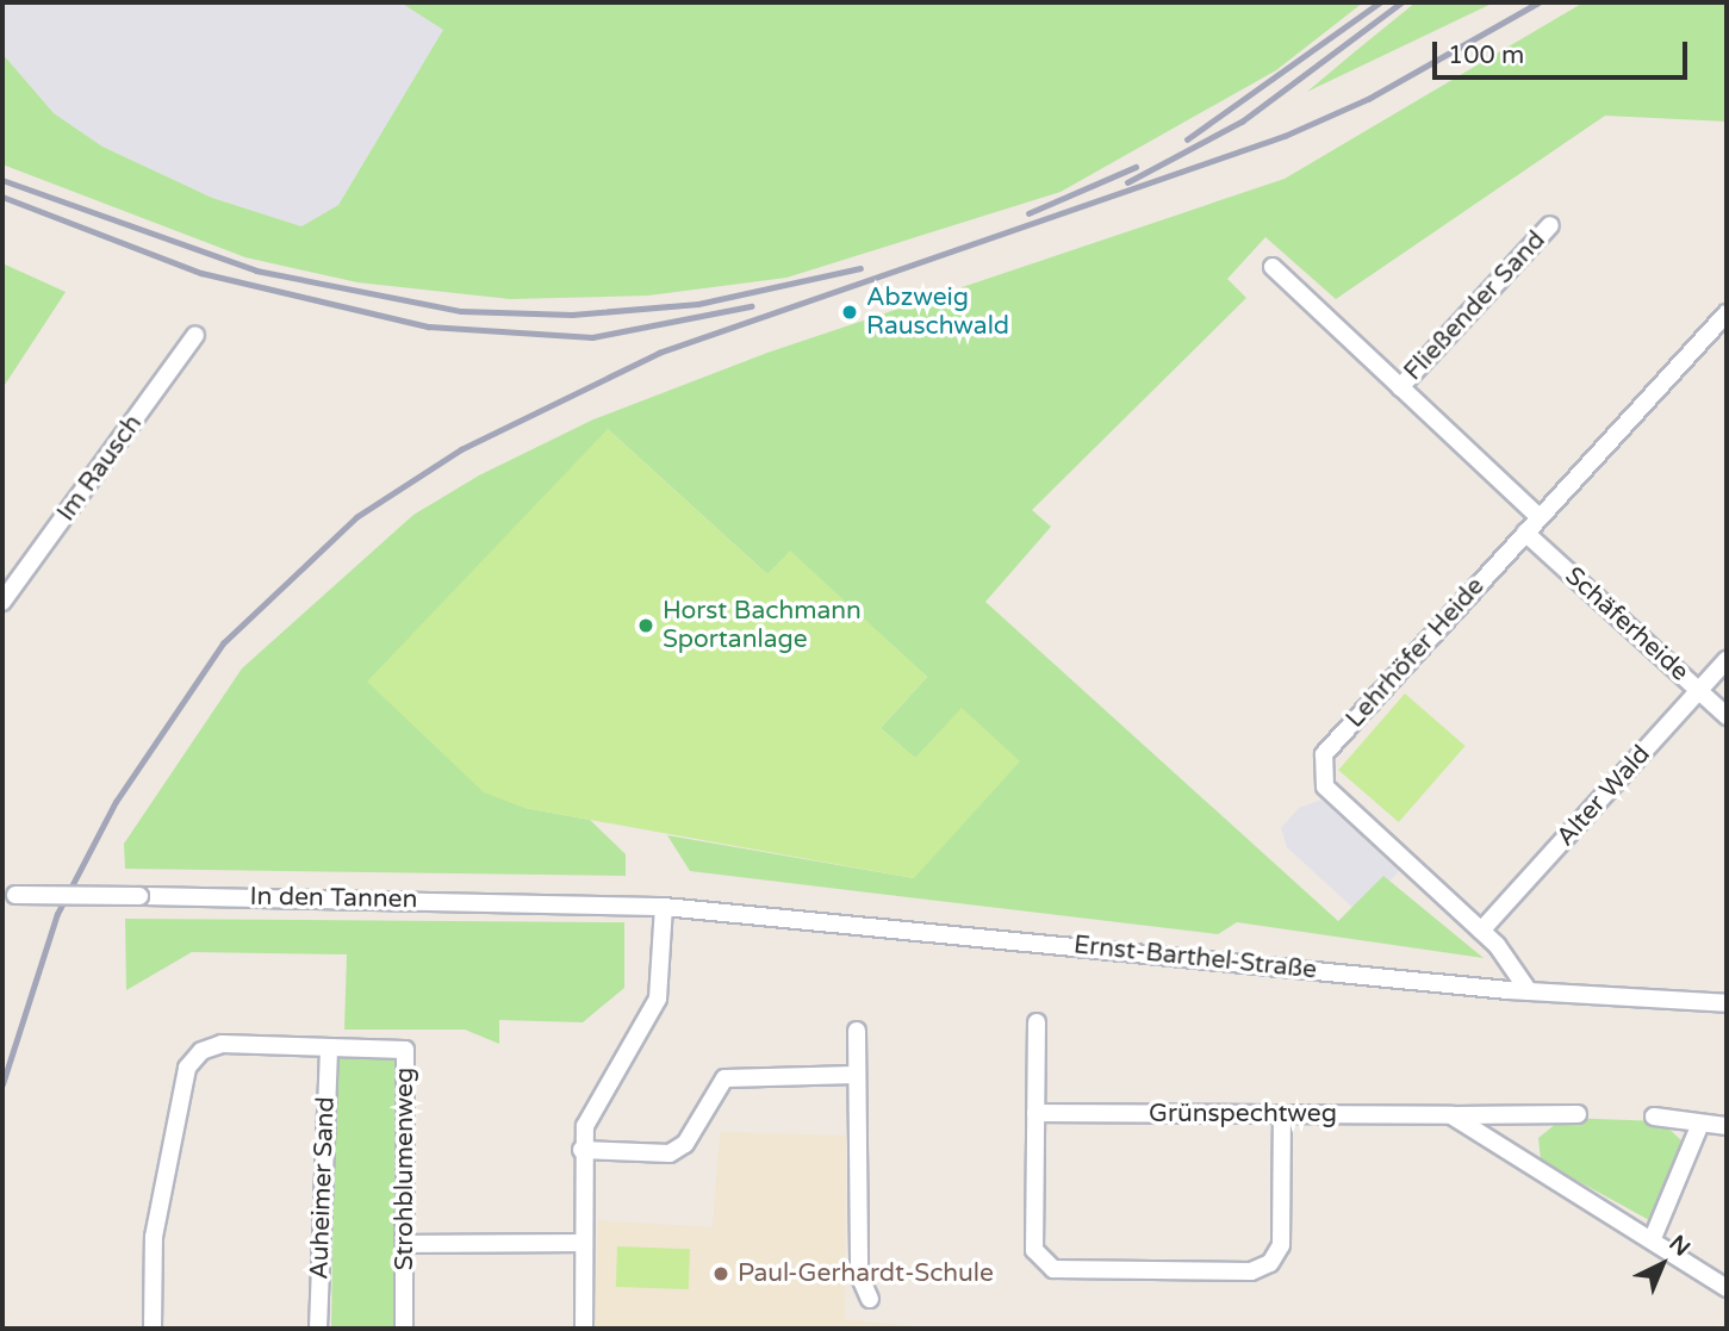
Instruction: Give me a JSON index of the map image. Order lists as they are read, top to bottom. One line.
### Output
{"streets":{"street":["Fließender Sand","Im Rausch","Schäferheide","Lehrhöfer Heide","Alter Wald","In den Tannen","Ernst-Barthel-Straße","Grünspechtweg","Strohblumenweg","Auheimer Sand"]},"crossings":[["Fließender Sand","Lehrhöfer Heide"],["Schäferheide","Lehrhöfer Heide"],["Schäferheide","Alter Wald"],["Lehrhöfer Heide","Alter Wald"],["Lehrhöfer Heide","Ernst-Barthel-Straße"],["In den Tannen","Ernst-Barthel-Straße"],["Strohblumenweg","Auheimer Sand"]],"places":["Abzweig Rauschwald","Horst Bachmann Sportanlage","Paul-Gerhardt-Schule"],"scale_bar":"100 m","north":"top right"}
